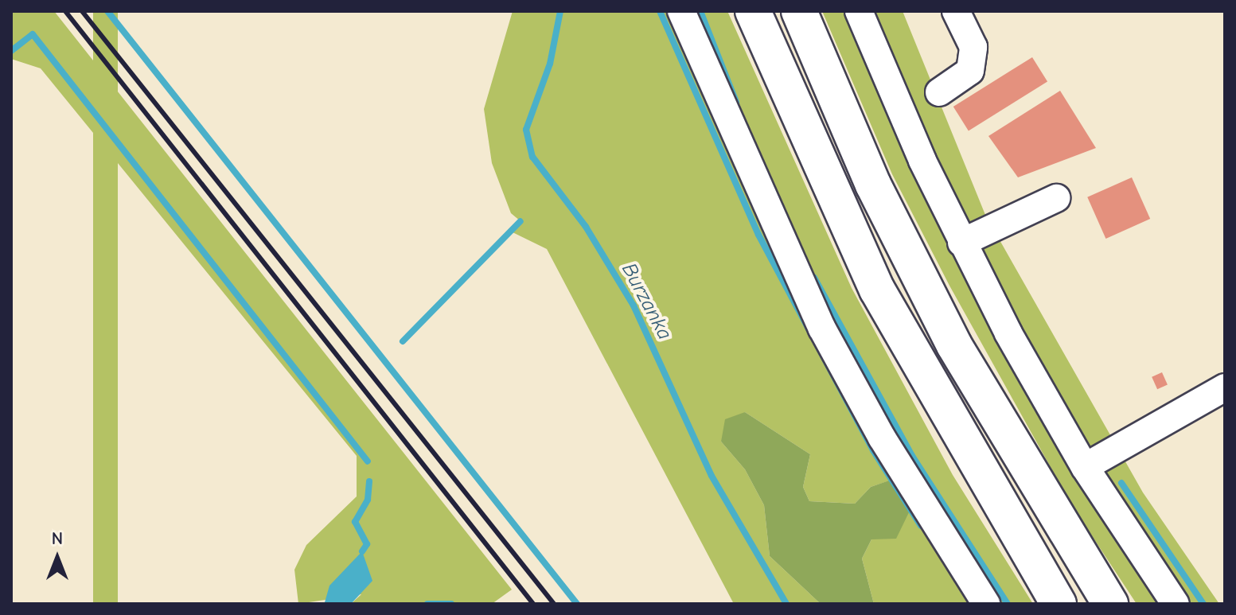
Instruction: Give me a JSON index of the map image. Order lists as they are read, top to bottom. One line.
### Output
{"water":["Burzanka"],"north":"top"}
